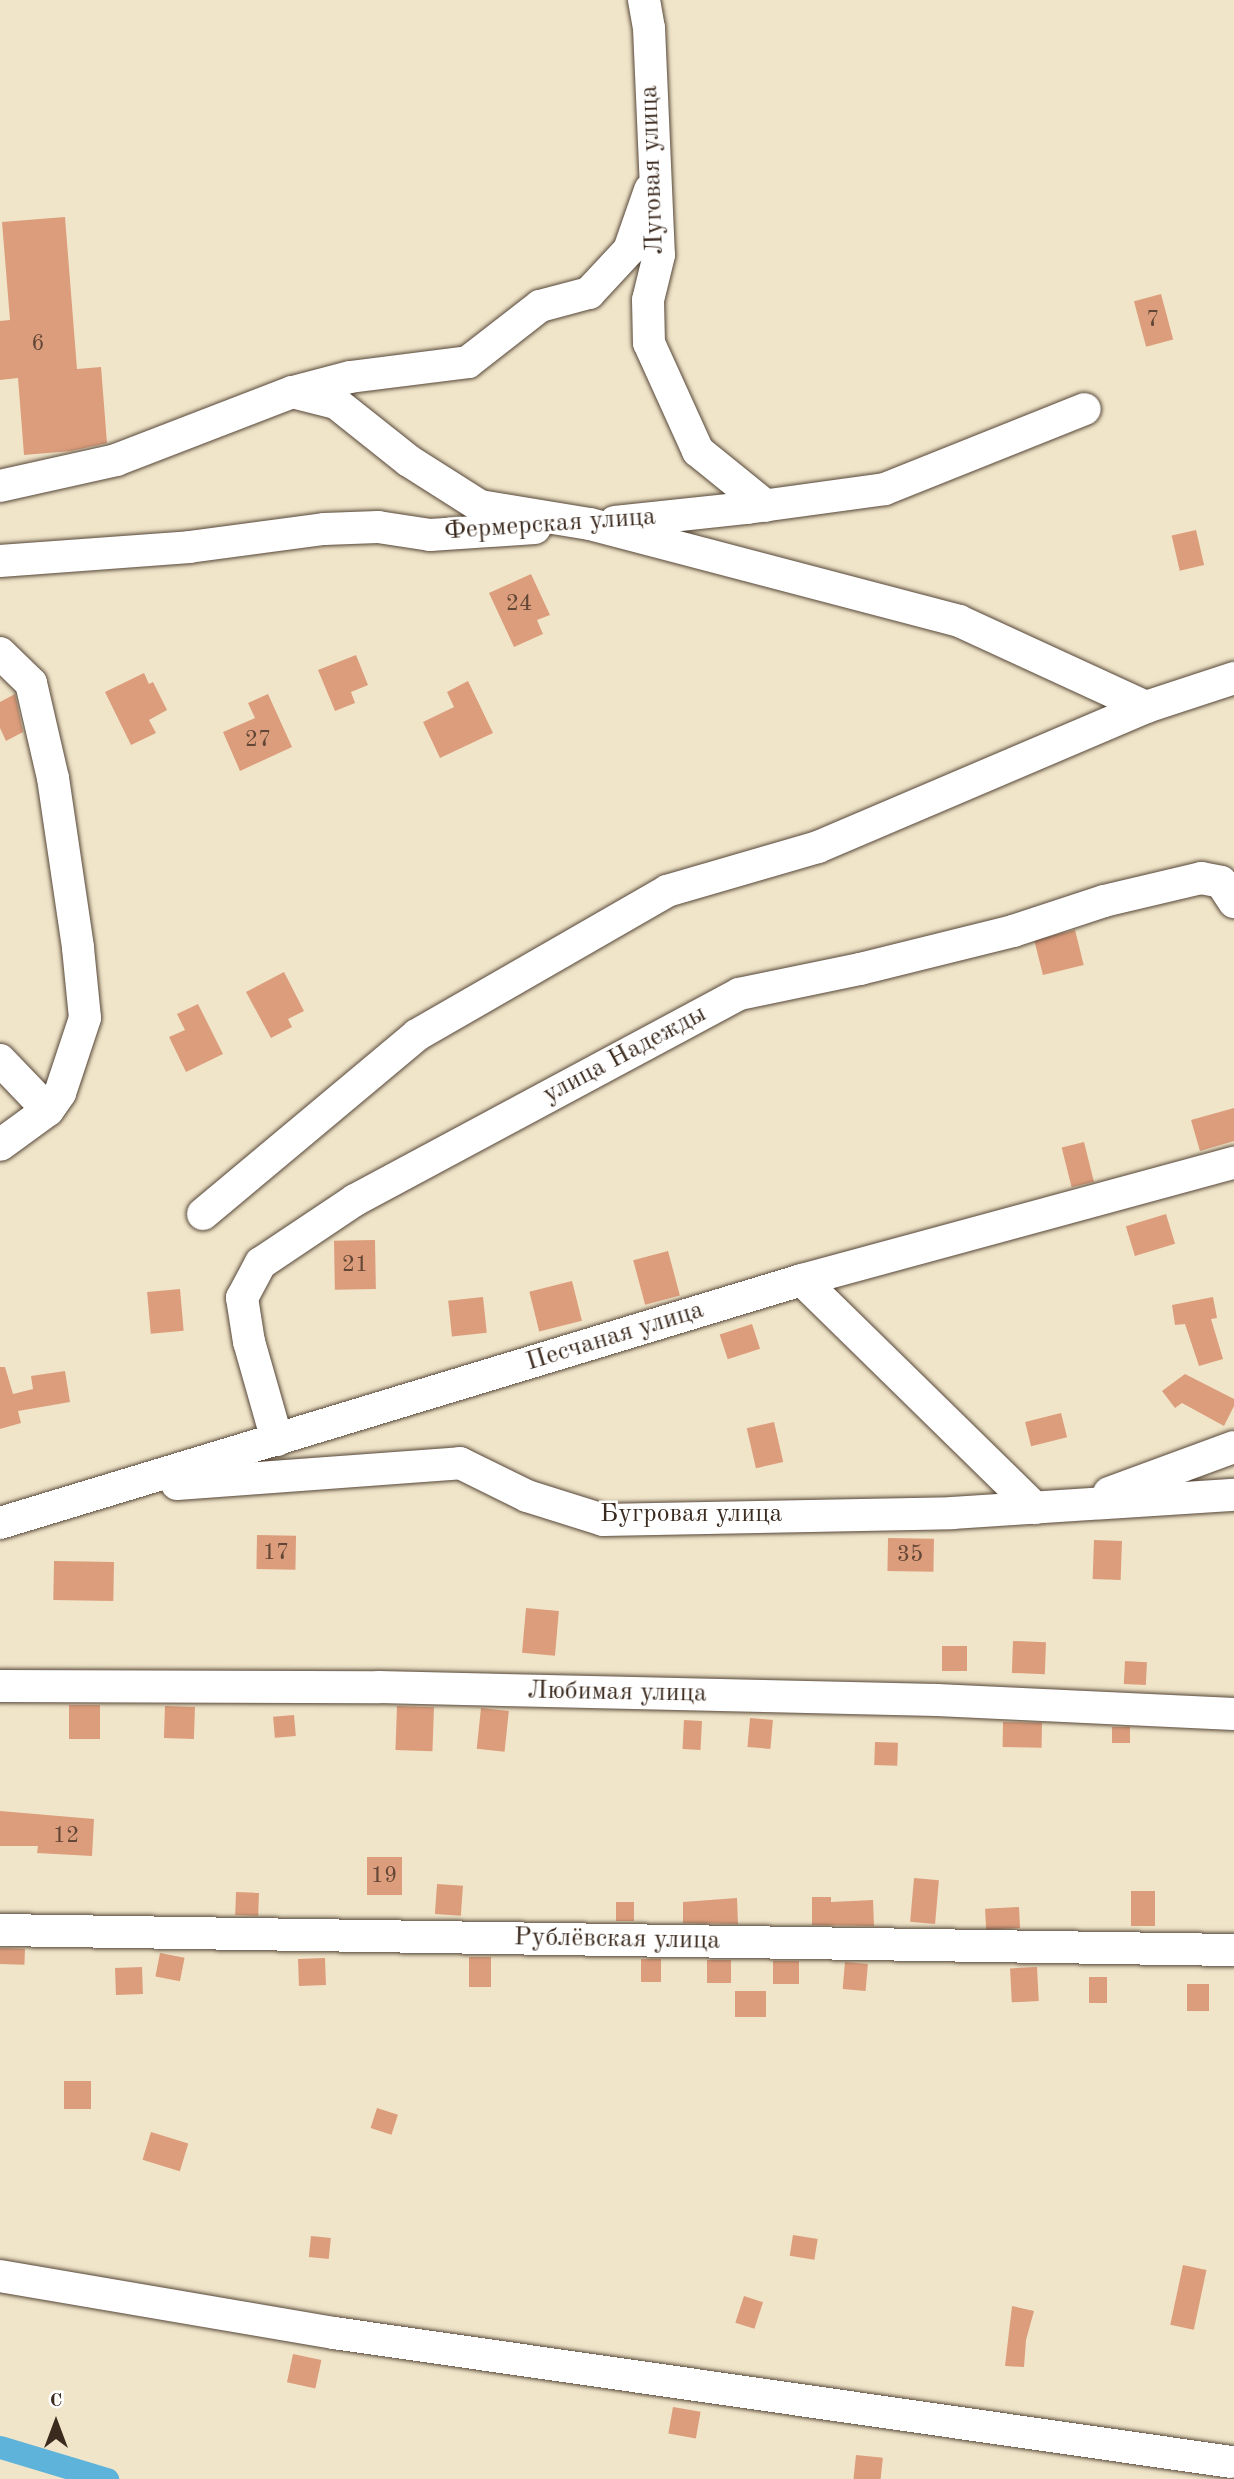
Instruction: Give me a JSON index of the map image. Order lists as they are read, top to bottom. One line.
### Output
{"streets":{"street":["Луговая улица","Фермерская улица","улица Надежды","Песчаная улица","Бугровая улица","Любимая улица","Рублёвская улица"]},"crossings":[["Луговая улица","Фермерская улица"],["улица Надежды","Песчаная улица"],["Песчаная улица","Бугровая улица"]],"house_numbers":["7","6","24","27","21","17","35","12","19"],"north":"top"}
